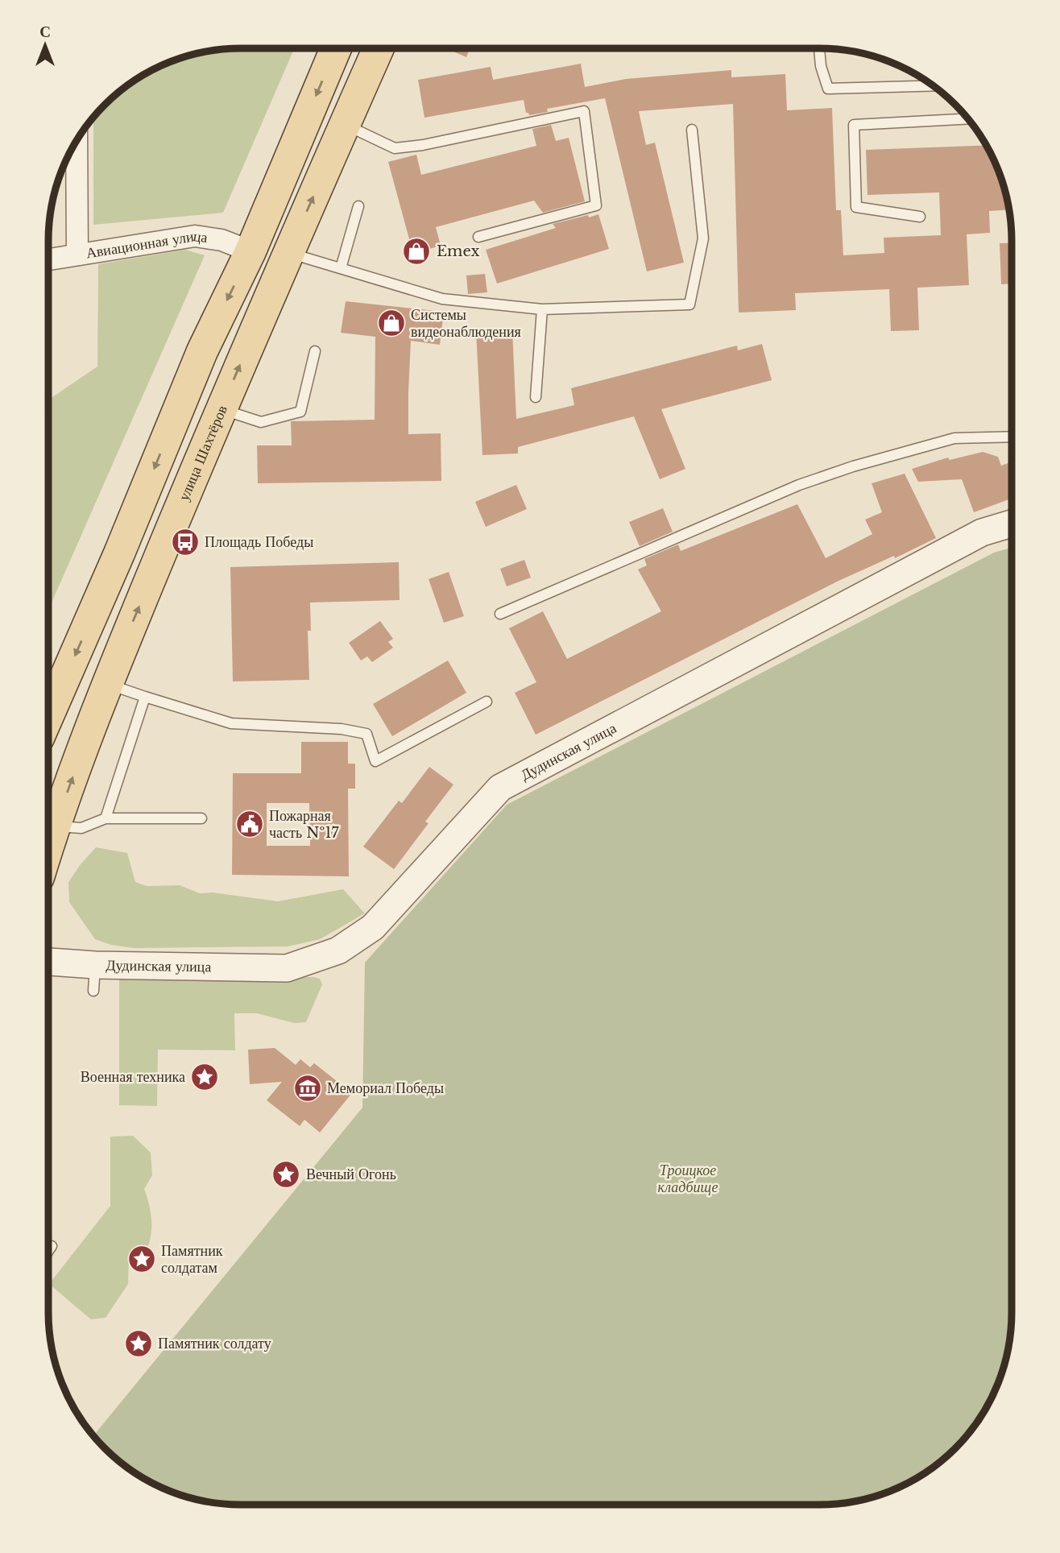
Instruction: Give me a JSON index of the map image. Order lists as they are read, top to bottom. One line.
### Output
{"streets":{"main road":["улица Шахтёров"],"street":["Авиационная улица","Дудинская улица"]},"parks":["Троицкое кладбище"],"places":{"shop":["Emex","Системы видеонаблюдения"],"bus stop":["Площадь Победы"],"public building":["Пожарная часть №17"],"place":["Военная техника","Вечный Огонь","Памятник солдатам","Памятник солдату"],"museum":["Мемориал Победы"]},"north":"top"}
